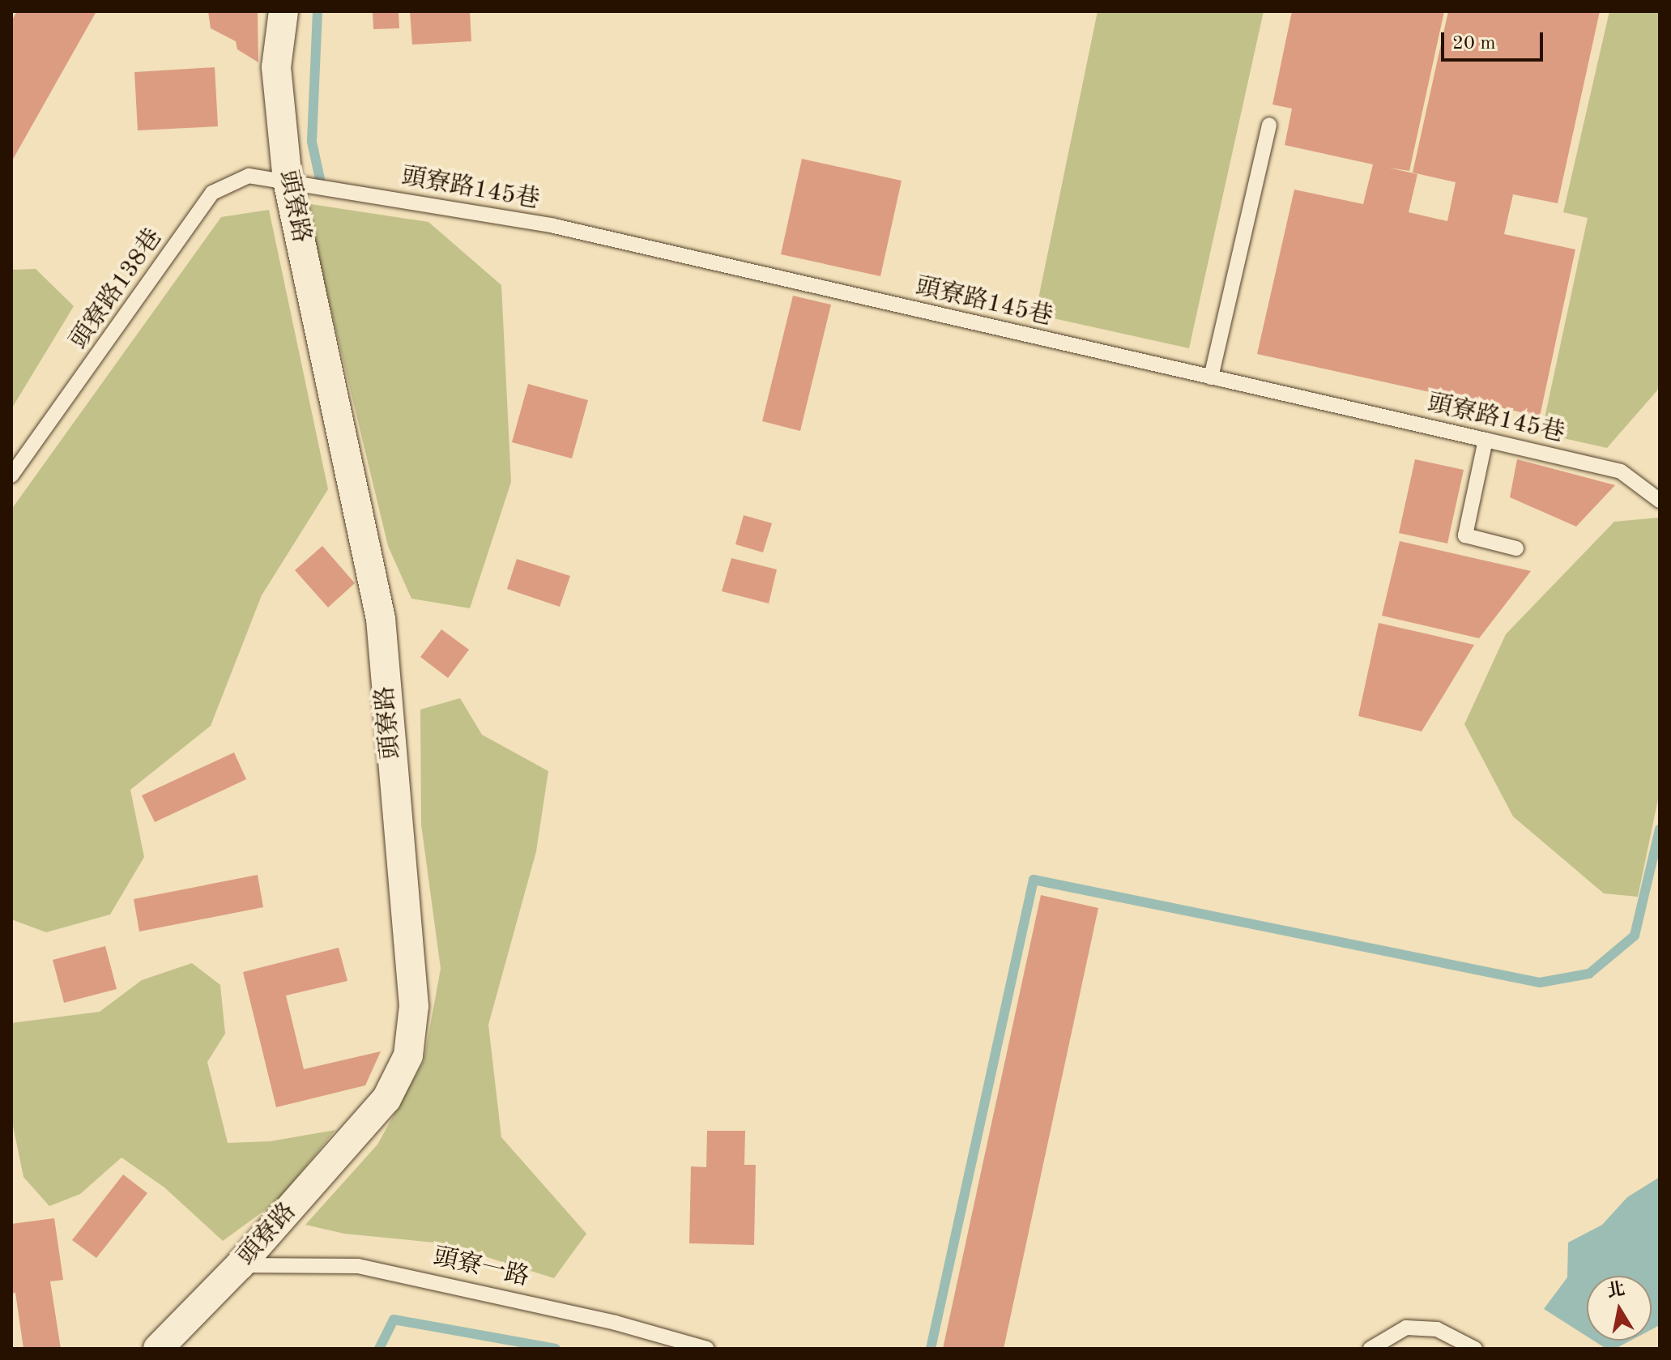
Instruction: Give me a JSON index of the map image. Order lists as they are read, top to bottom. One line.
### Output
{"streets":{"street":["頭寮路"],"lane":["頭寮路145巷","頭寮路138巷","頭寮一路"]},"crossings":[["頭寮路145巷","頭寮路"],["頭寮路145巷","頭寮路138巷"],["頭寮路","頭寮路138巷"],["頭寮路","頭寮一路"]],"scale_bar":"20 m","north":"top"}
